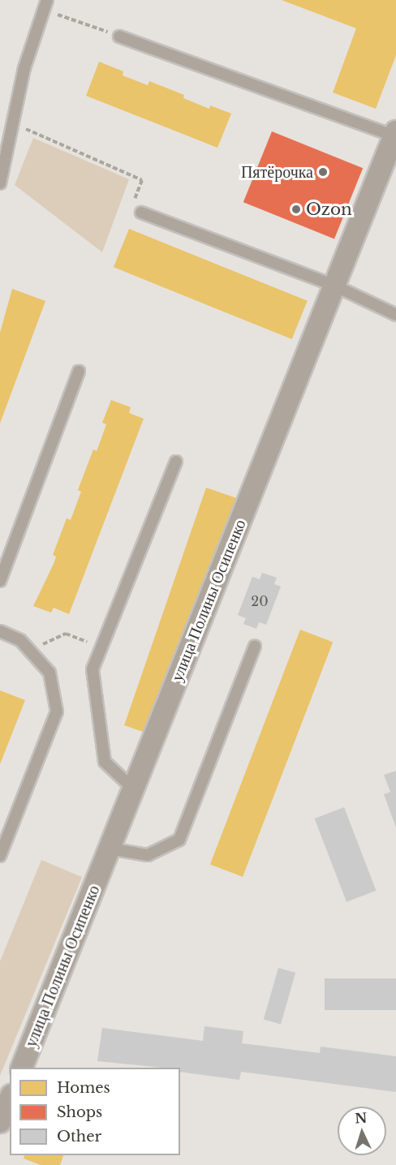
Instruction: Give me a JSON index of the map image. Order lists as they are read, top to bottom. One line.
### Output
{"streets":{"street":["улица Полины Осипенко"]},"places":["Пятёрочка","Ozon"],"house_numbers":["20"],"legend":["Homes","Shops","Other"],"north":"top"}
